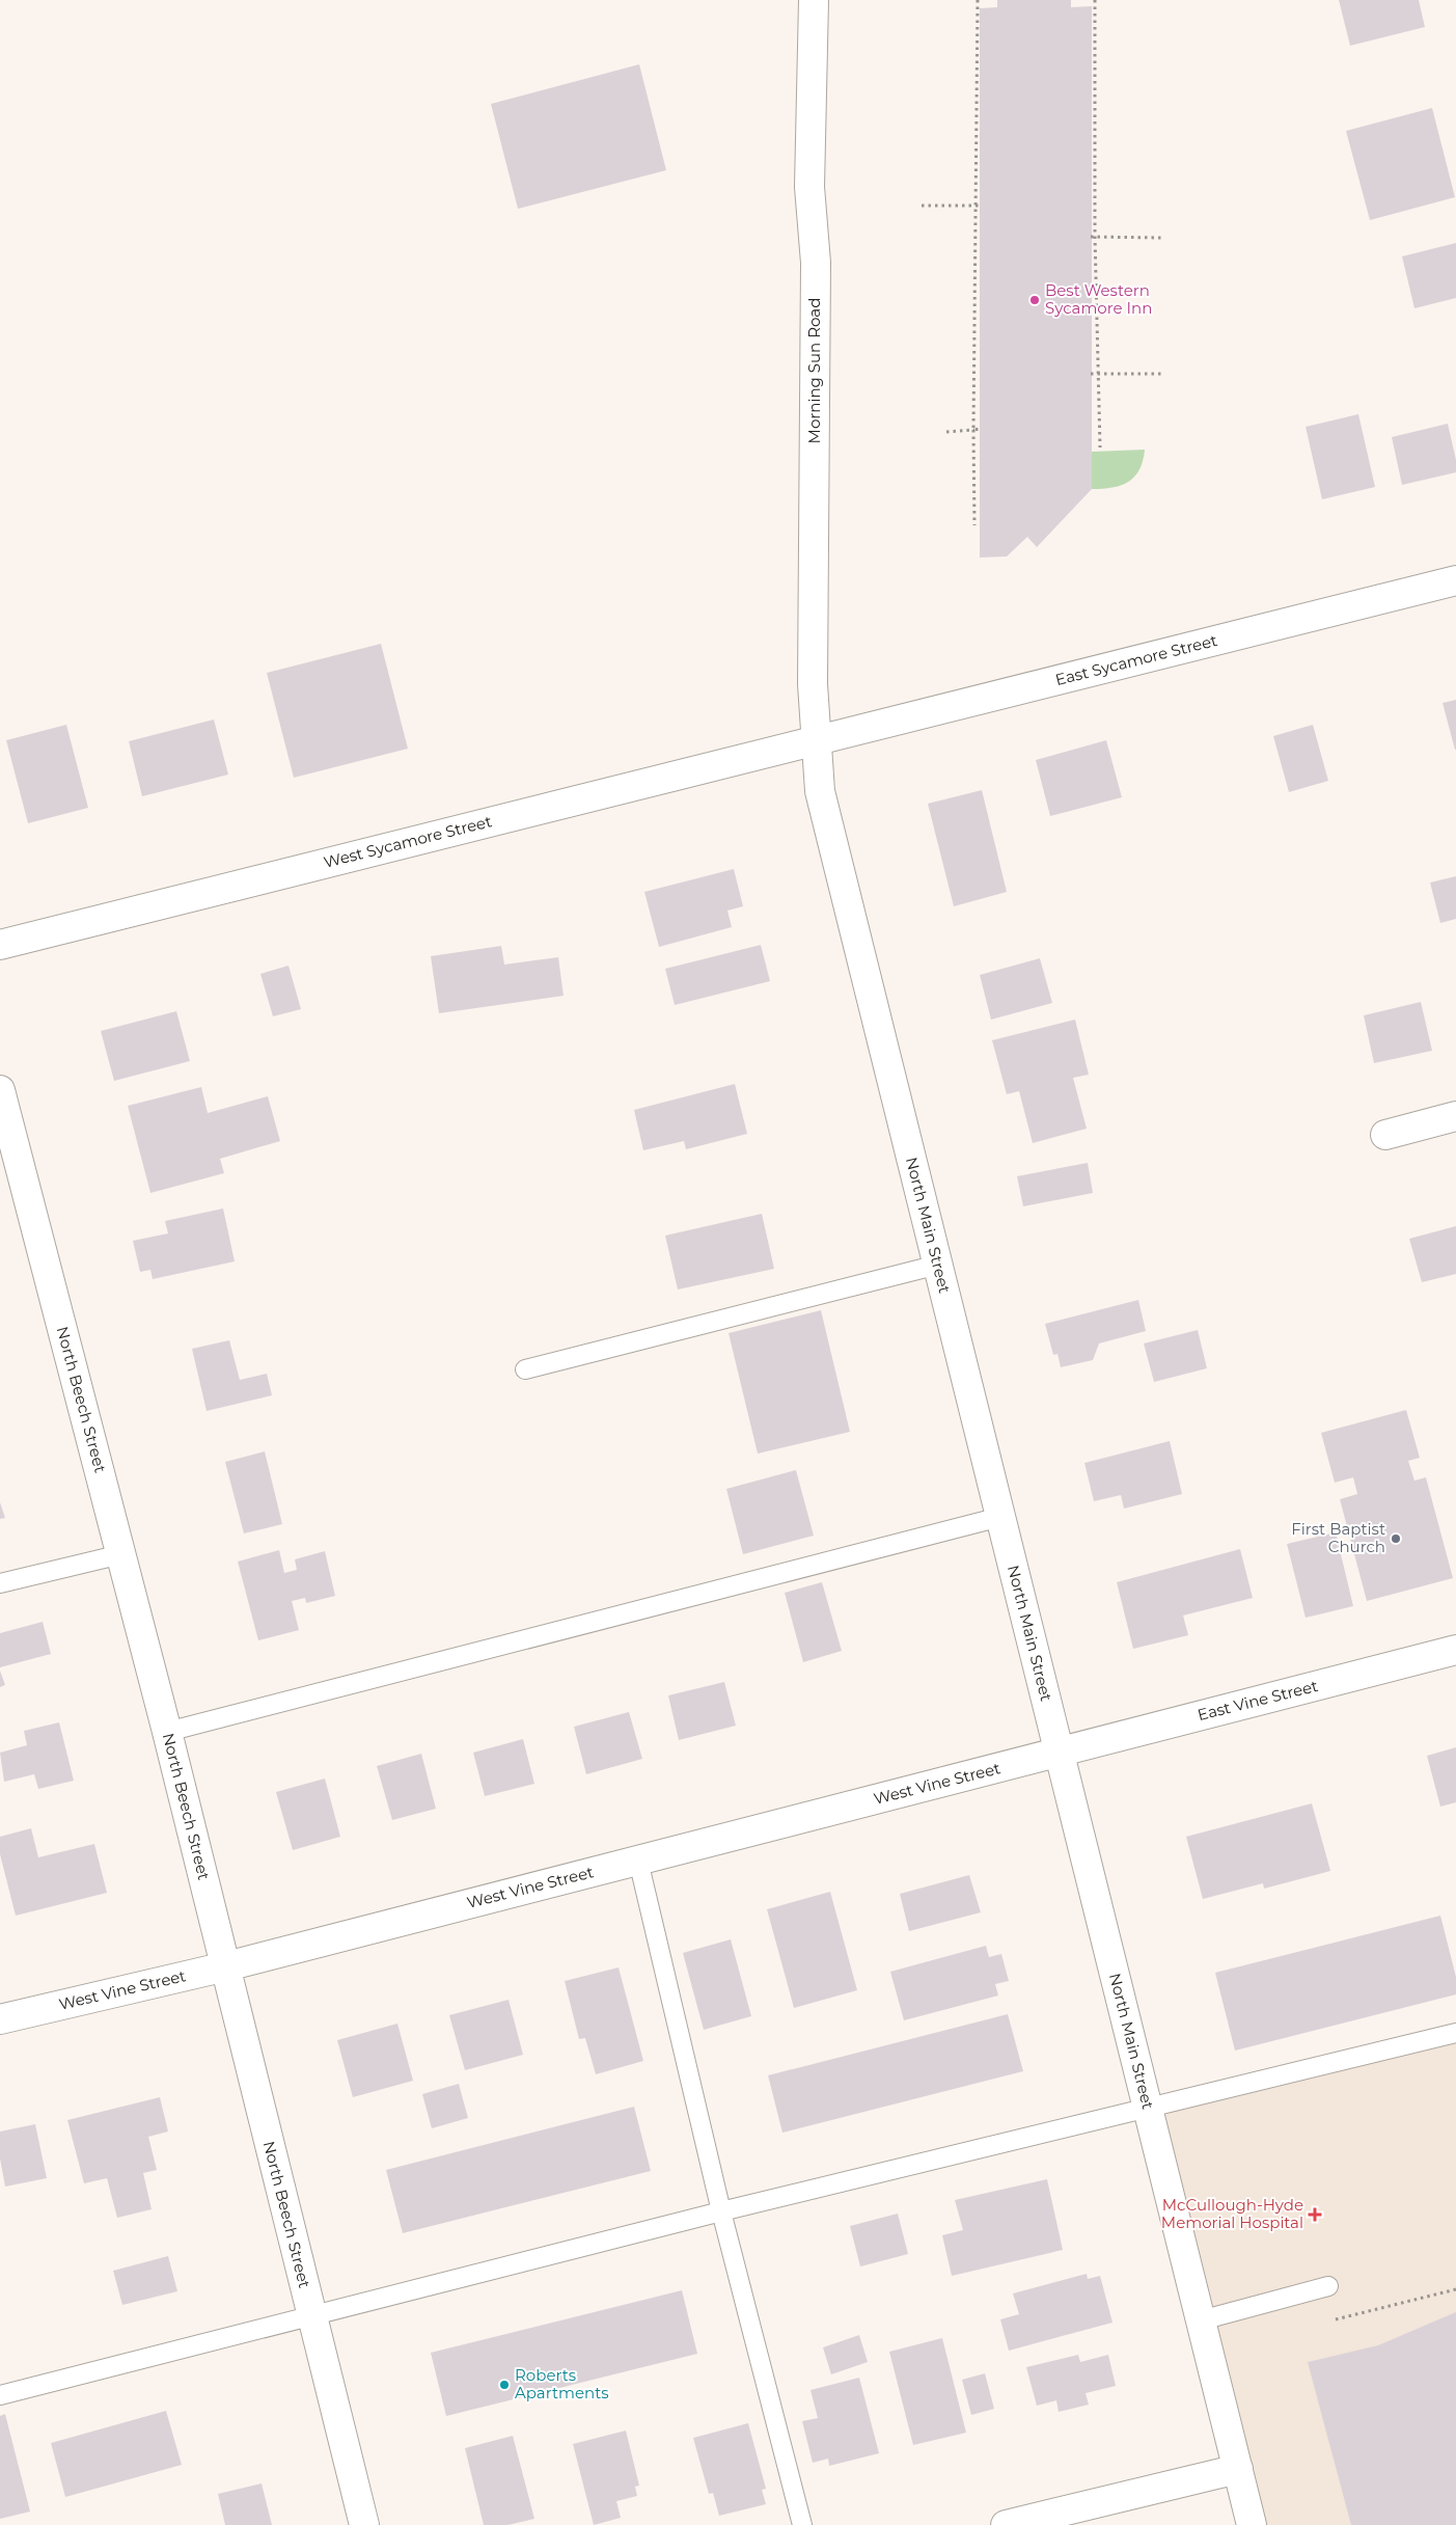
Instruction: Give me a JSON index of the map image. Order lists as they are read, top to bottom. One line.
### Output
{"streets":{"street":["Morning Sun Road","East Sycamore Street","West Sycamore Street","North Main Street","North Beech Street","East Vine Street","West Vine Street"]},"crossings":[["Morning Sun Road","East Sycamore Street"],["Morning Sun Road","West Sycamore Street"],["Morning Sun Road","North Main Street"],["East Sycamore Street","West Sycamore Street"],["East Sycamore Street","North Main Street"],["West Sycamore Street","North Main Street"],["North Main Street","East Vine Street"],["North Main Street","West Vine Street"],["North Beech Street","West Vine Street"],["East Vine Street","West Vine Street"]],"places":{"other":["Best Western Sycamore Inn","First Baptist Church","Roberts Apartments"],"health":["McCullough-Hyde Memorial Hospital"]}}
